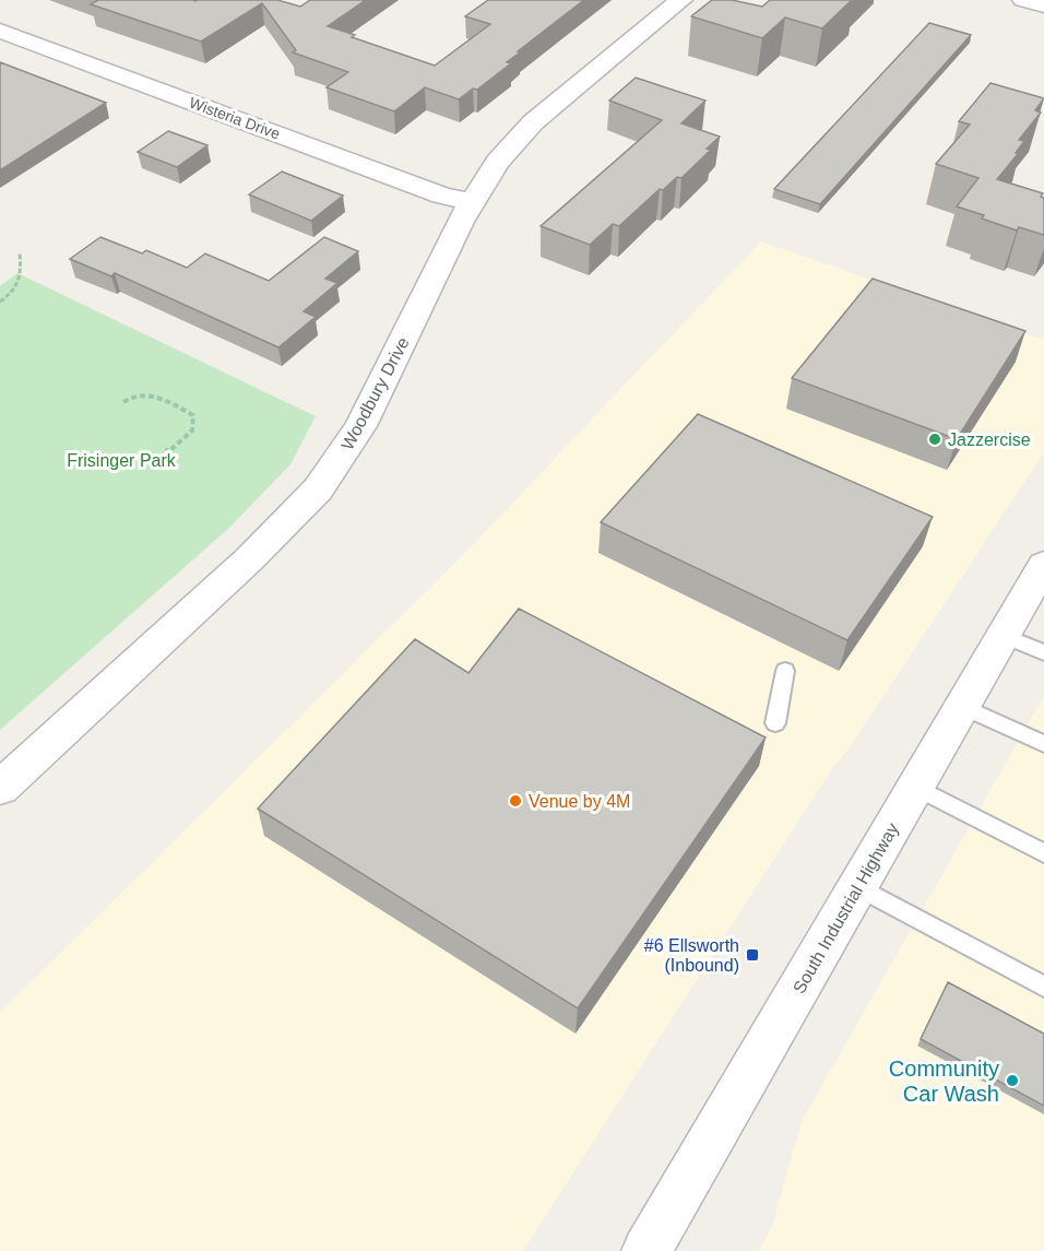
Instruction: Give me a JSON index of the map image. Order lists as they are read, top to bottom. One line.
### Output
{"streets":{"street":["Wisteria Drive","Woodbury Drive","South Industrial Highway"]},"crossings":[["Wisteria Drive","Woodbury Drive"]],"parks":["Frisinger Park"],"places":{"other":["Jazzercise","Venue by 4M","Community Car Wash"],"transit":["#6 Ellsworth (Inbound)"]}}
